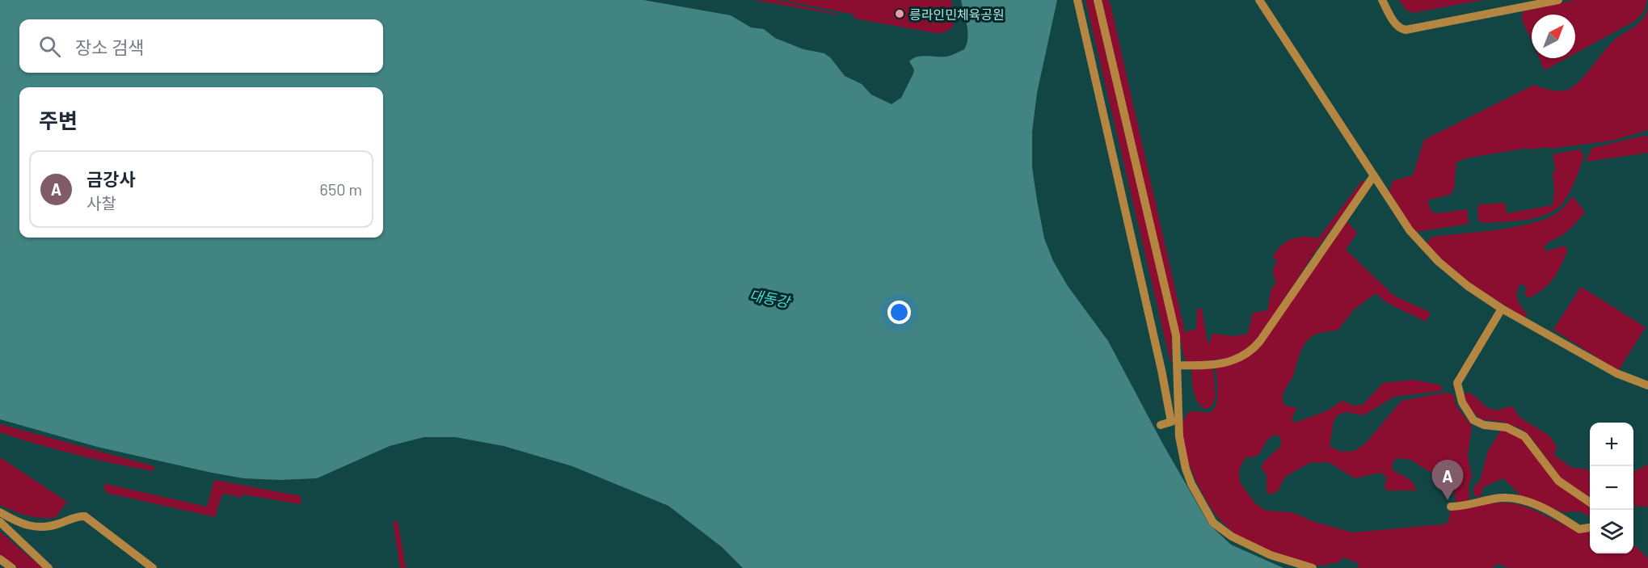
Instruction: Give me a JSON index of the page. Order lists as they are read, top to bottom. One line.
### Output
{"water":["대동강"],"places":["릉라인민체육공원"],"north":"top right","page":{"search":"장소 검색","heading":"주변","list":[{"mark":"A","name":"금강사","note":"사찰","value":"650 m"}],"map_buttons":["+","−"],"pins":"A"}}
